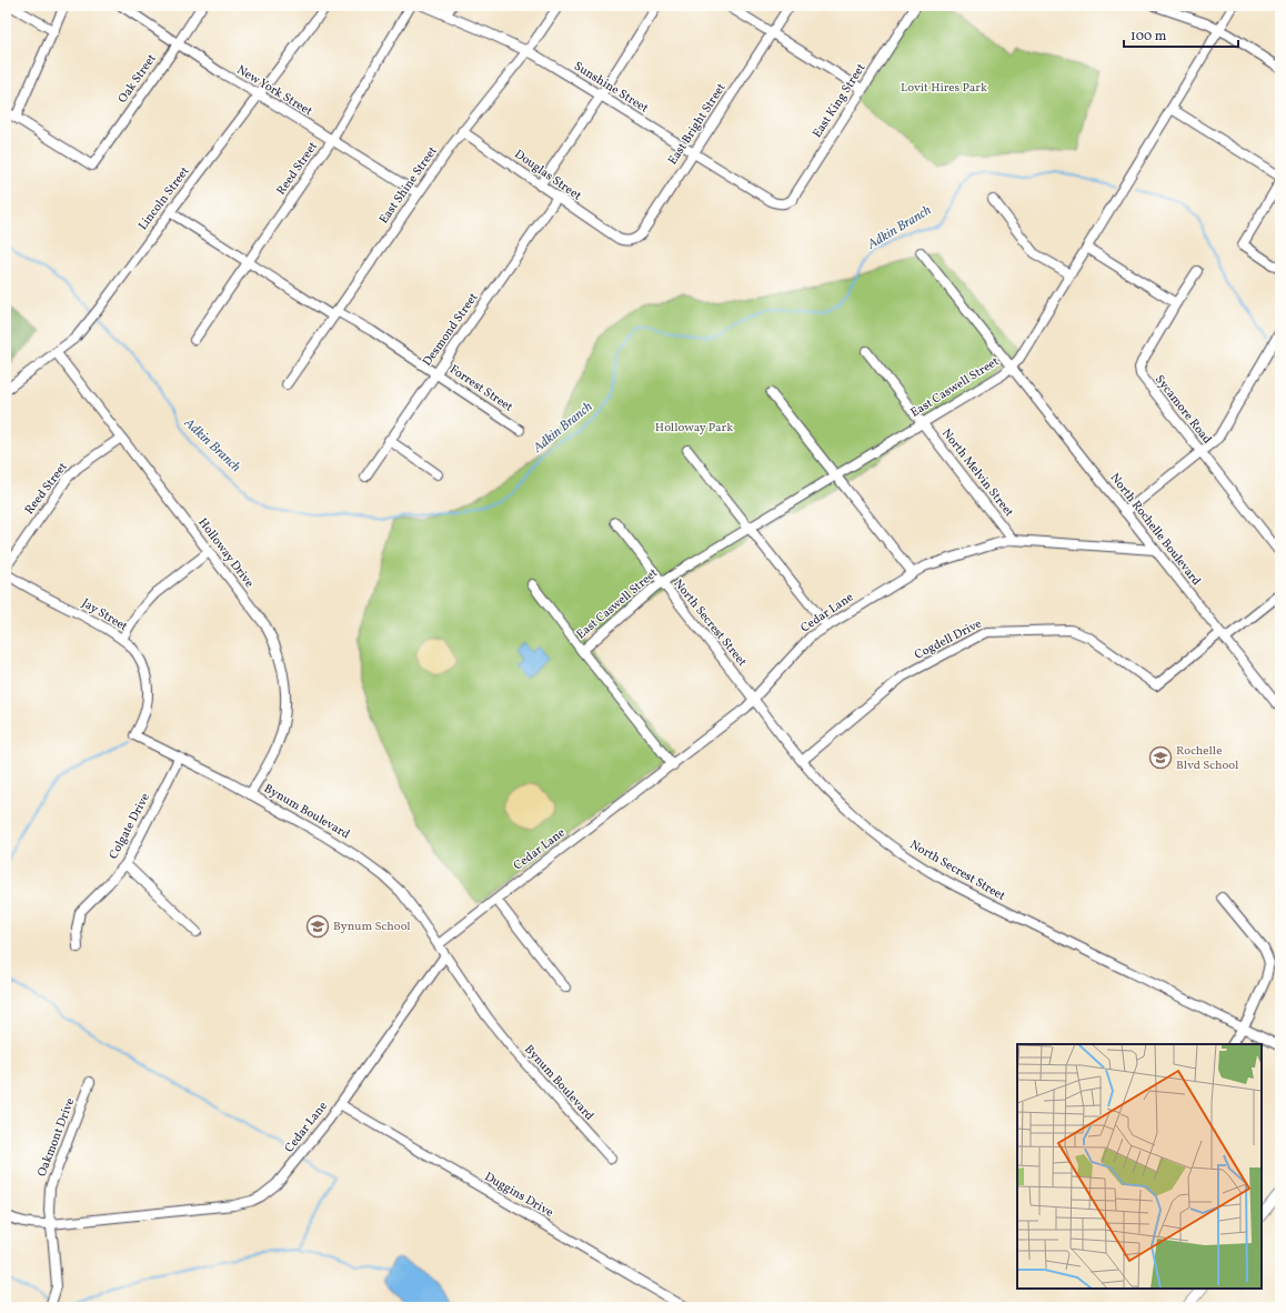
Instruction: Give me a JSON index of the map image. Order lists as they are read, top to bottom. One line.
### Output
{"streets":{"street":["Oak Street","Sunshine Street","New York Street","East King Street","East Bright Street","Reed Street","Douglas Street","East Shine Street","Lincoln Street","Desmond Street","East Caswell Street","Forrest Street","Sycamore Road","North Melvin Street","North Rochelle Boulevard","Holloway Drive","Cedar Lane","Jay Street","North Secrest Street","Cogdell Drive","Bynum Boulevard","Colgate Drive","Oakmont Drive","Duggins Drive"]},"crossings":[["Oak Street","New York Street"],["Sunshine Street","East King Street"],["Sunshine Street","East Bright Street"],["Sunshine Street","East Shine Street"],["New York Street","Reed Street"],["New York Street","East Shine Street"],["New York Street","Lincoln Street"],["East Bright Street","Douglas Street"],["Reed Street","Forrest Street"],["Reed Street","Holloway Drive"],["Douglas Street","East Shine Street"],["Douglas Street","Desmond Street"],["East Shine Street","Forrest Street"],["Lincoln Street","Forrest Street"],["Lincoln Street","Holloway Drive"],["Desmond Street","Forrest Street"],["East Caswell Street","North Melvin Street"],["East Caswell Street","North Rochelle Boulevard"],["East Caswell Street","North Secrest Street"],["North Melvin Street","Cedar Lane"],["North Rochelle Boulevard","Cedar Lane"],["North Rochelle Boulevard","Cogdell Drive"],["Holloway Drive","Bynum Boulevard"],["Cedar Lane","North Secrest Street"],["Cedar Lane","Bynum Boulevard"],["Cedar Lane","Oakmont Drive"],["Cedar Lane","Duggins Drive"],["Jay Street","Bynum Boulevard"],["North Secrest Street","Cogdell Drive"],["Bynum Boulevard","Colgate Drive"]],"water":["Adkin Branch"],"parks":["Lovit Hires Park","Holloway Park"],"places":{"school or university":["Rochelle Blvd School","Bynum School"]},"scale_bar":"100 m"}
